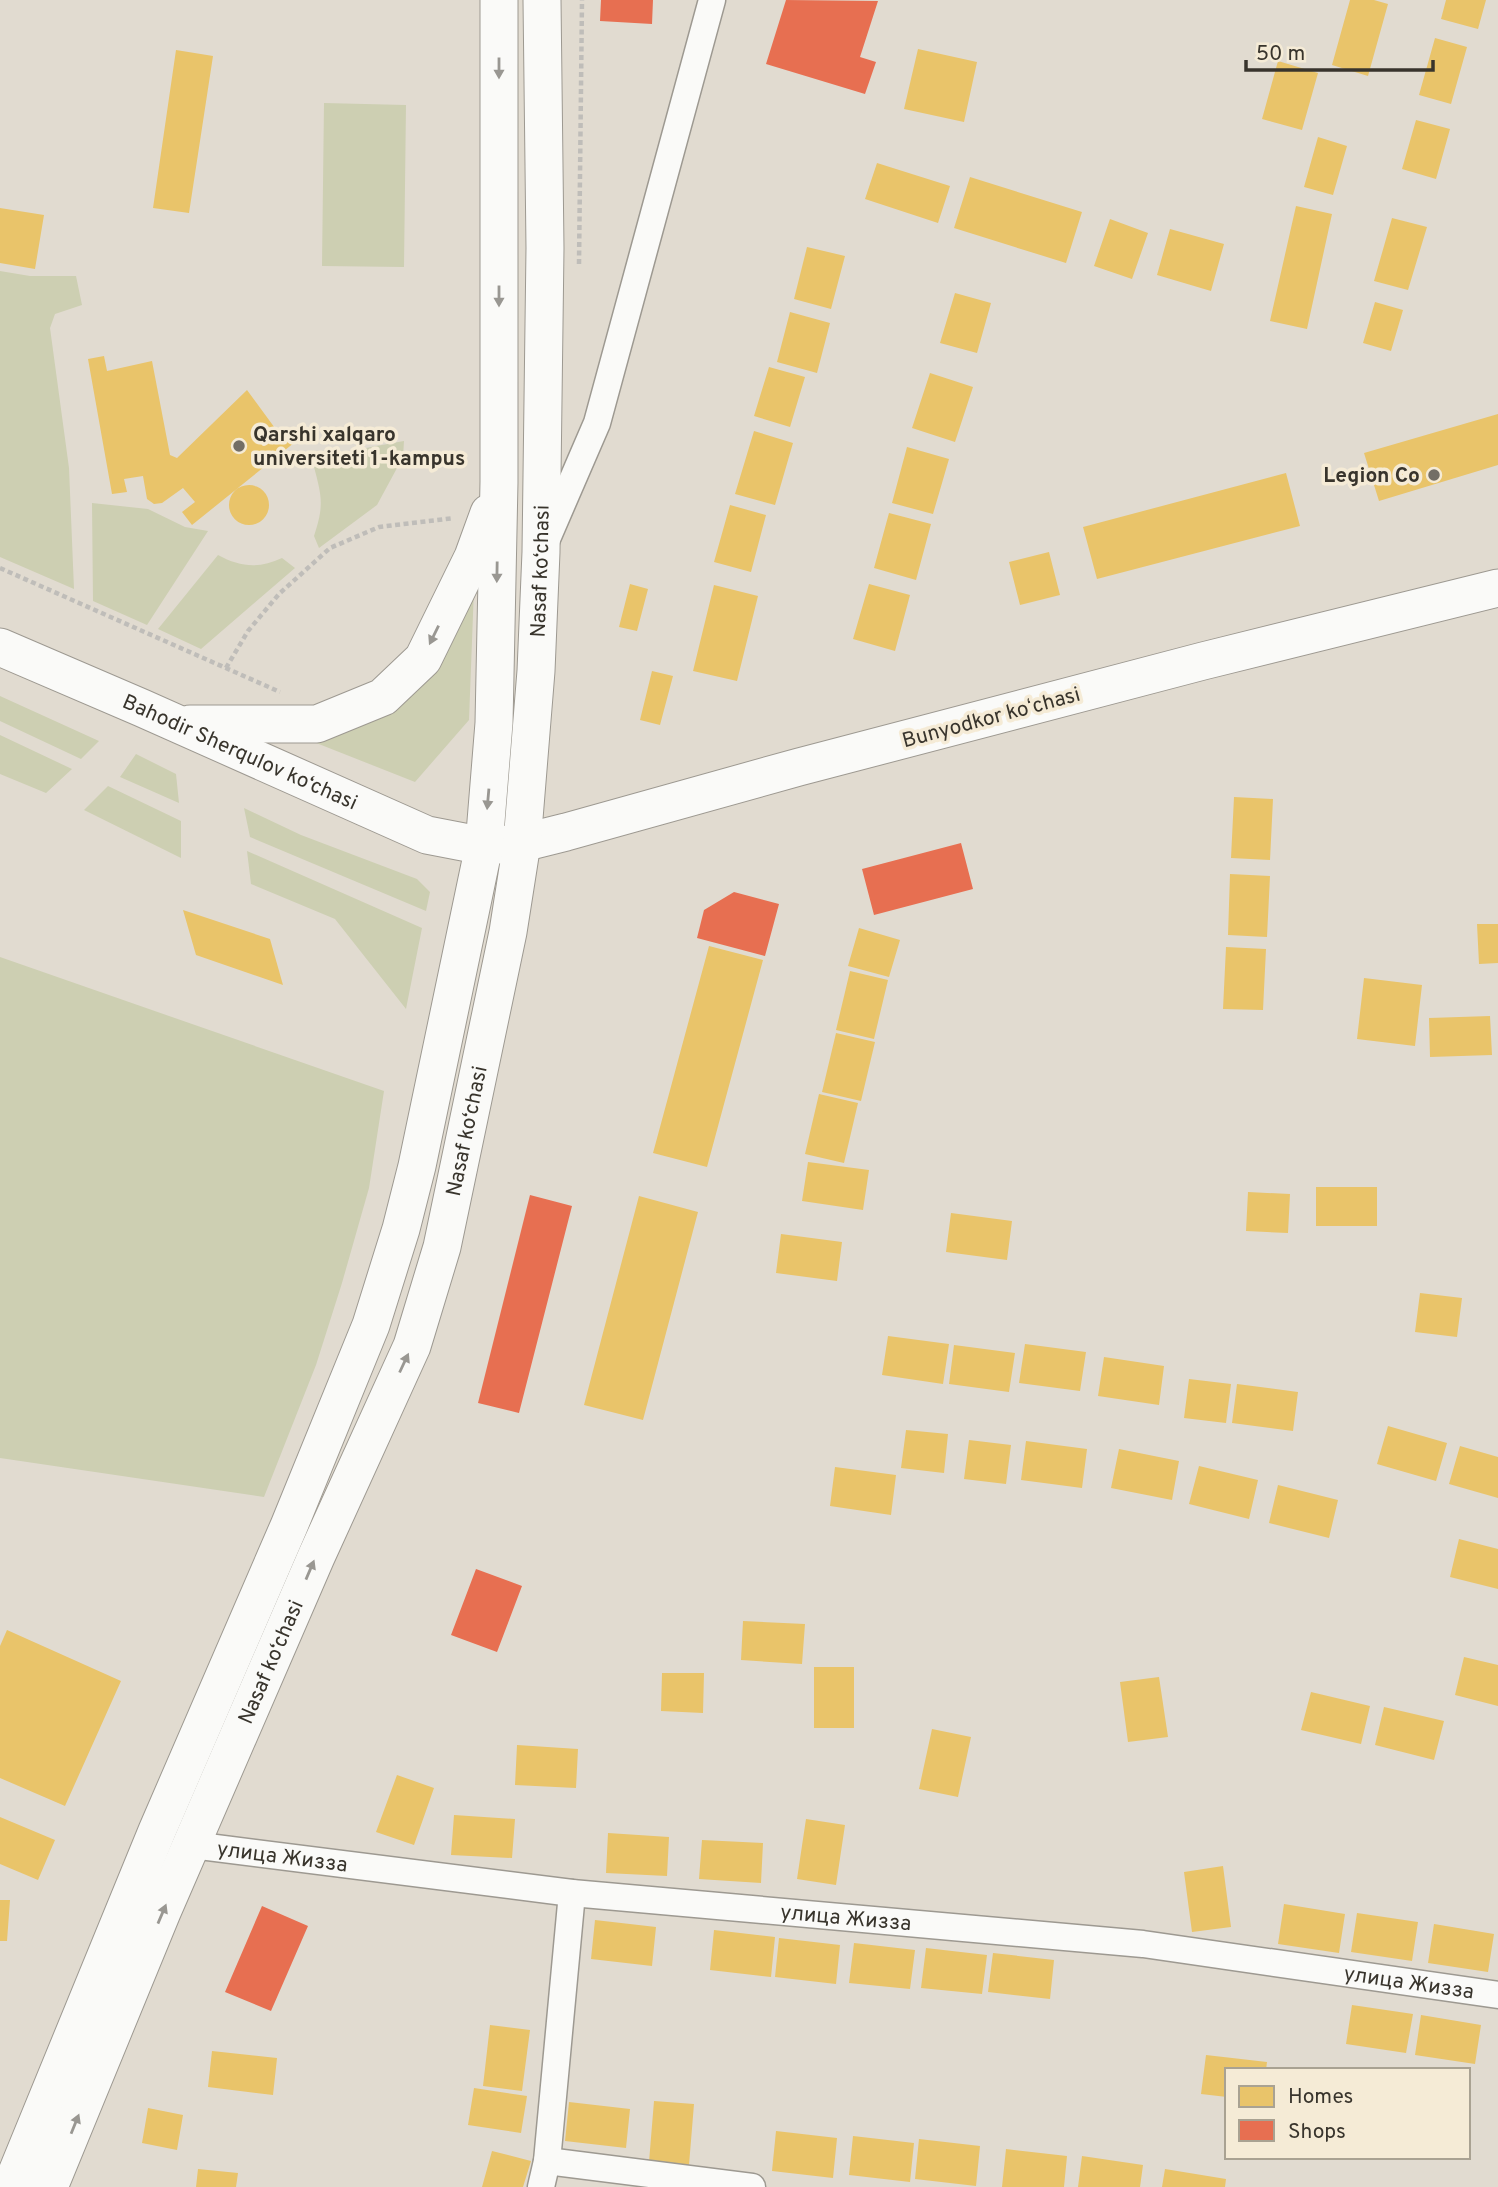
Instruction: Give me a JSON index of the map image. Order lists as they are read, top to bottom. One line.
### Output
{"streets":{"main road":["Nasaf ko‘chasi","Bunyodkor koʻchasi","Bahodir Sherqulov ko‘chasi"],"street":["улица Жизза"]},"crossings":[["Nasaf ko‘chasi","Bunyodkor koʻchasi"],["Nasaf ko‘chasi","Bahodir Sherqulov ko‘chasi"],["Nasaf ko‘chasi","улица Жизза"],["Bunyodkor koʻchasi","Bahodir Sherqulov ko‘chasi"]],"places":["Qarshi xalqaro universiteti 1-kampus","Legion Co"],"legend":["Homes","Shops"],"scale_bar":"50 m"}
